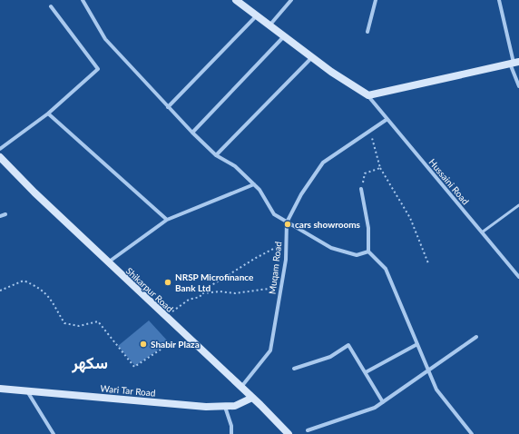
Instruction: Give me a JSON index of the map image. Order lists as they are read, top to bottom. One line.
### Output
{"streets":{"street":["Hussaini Road","Muqam Road","Shikarpur Road","Wari Tar Road"]},"crossings":[["Hussaini Road","Muqam Road"],["Muqam Road","Shikarpur Road"],["Shikarpur Road","Wari Tar Road"]],"districts":["سکھر"],"places":["cars showrooms","NRSP Microfinance Bank Ltd","Shabir Plaza"]}
